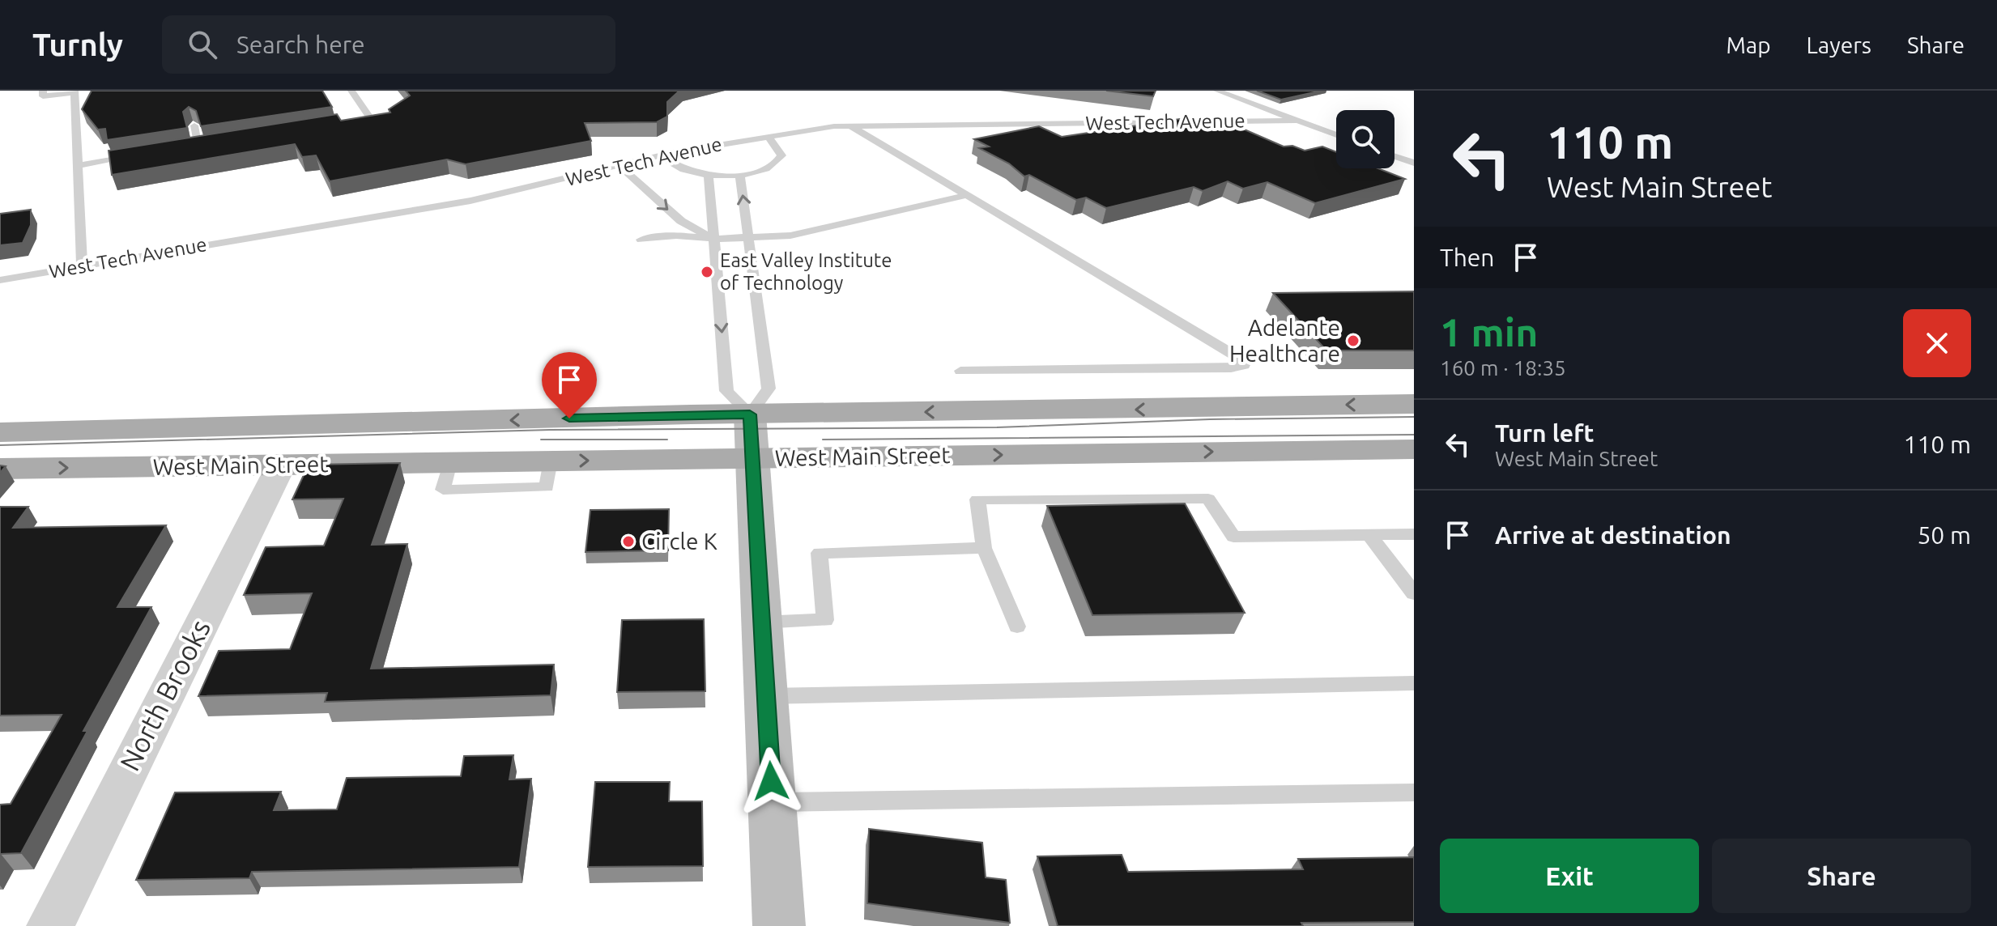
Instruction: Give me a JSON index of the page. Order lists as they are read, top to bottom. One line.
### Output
{"streets":{"main road":["West Main Street"],"street":["North Brooks"],"lane":["West Tech Avenue"]},"crossings":[["West Main Street","North Brooks"]],"places":["East Valley Institute of Technology","Adelante Healthcare","Circle K"],"page":{"header":"Turnly","search":"Search here","nav":["Map","Layers","Share"],"turn":["110 m","West Main Street"],"then":"Then","heading":["1 min","160 m · 18:35"],"list":[{"name":"Turn left","note":"West Main Street","value":"110 m"},{"name":"Arrive at destination","value":"50 m"}],"buttons":["Exit","Share"]}}
